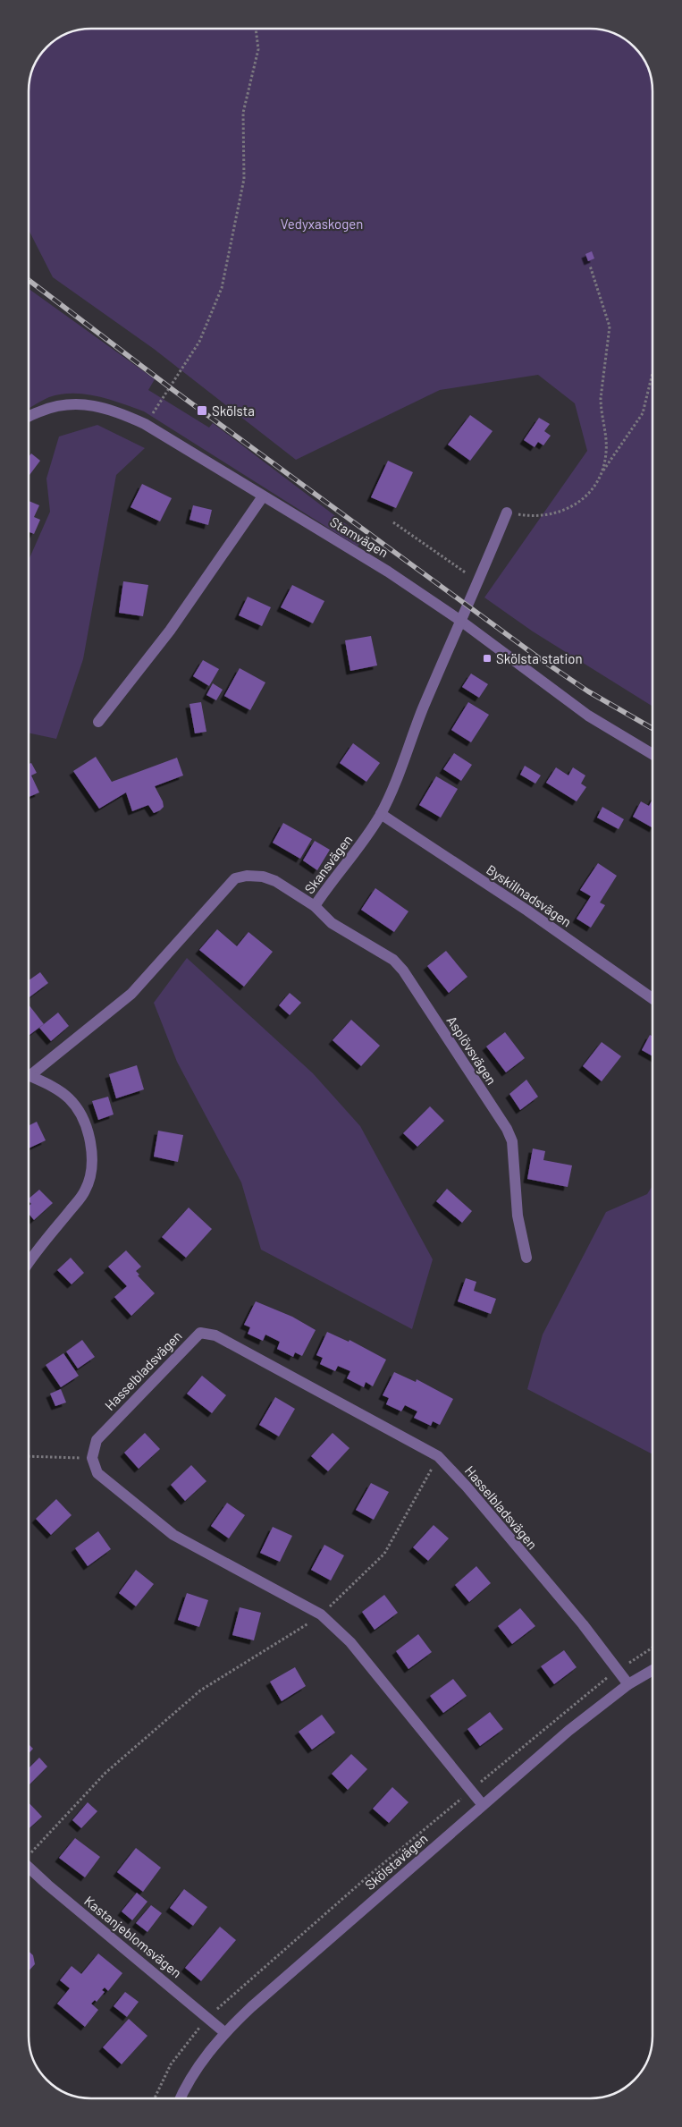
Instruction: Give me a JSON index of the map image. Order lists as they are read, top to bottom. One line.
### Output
{"streets":{"street":["Stamvägen","Skansvägen","Byskillnadsvägen","Asplövsvägen","Hasselbladsvägen","Skölstavägen","Kastanjeblomsvägen"]},"crossings":[["Stamvägen","Skansvägen"],["Skansvägen","Byskillnadsvägen"],["Skansvägen","Asplövsvägen"],["Hasselbladsvägen","Skölstavägen"],["Skölstavägen","Kastanjeblomsvägen"]],"parks":["Vedyxaskogen"],"places":{"transit":["Skölsta","Skölsta station"]}}
